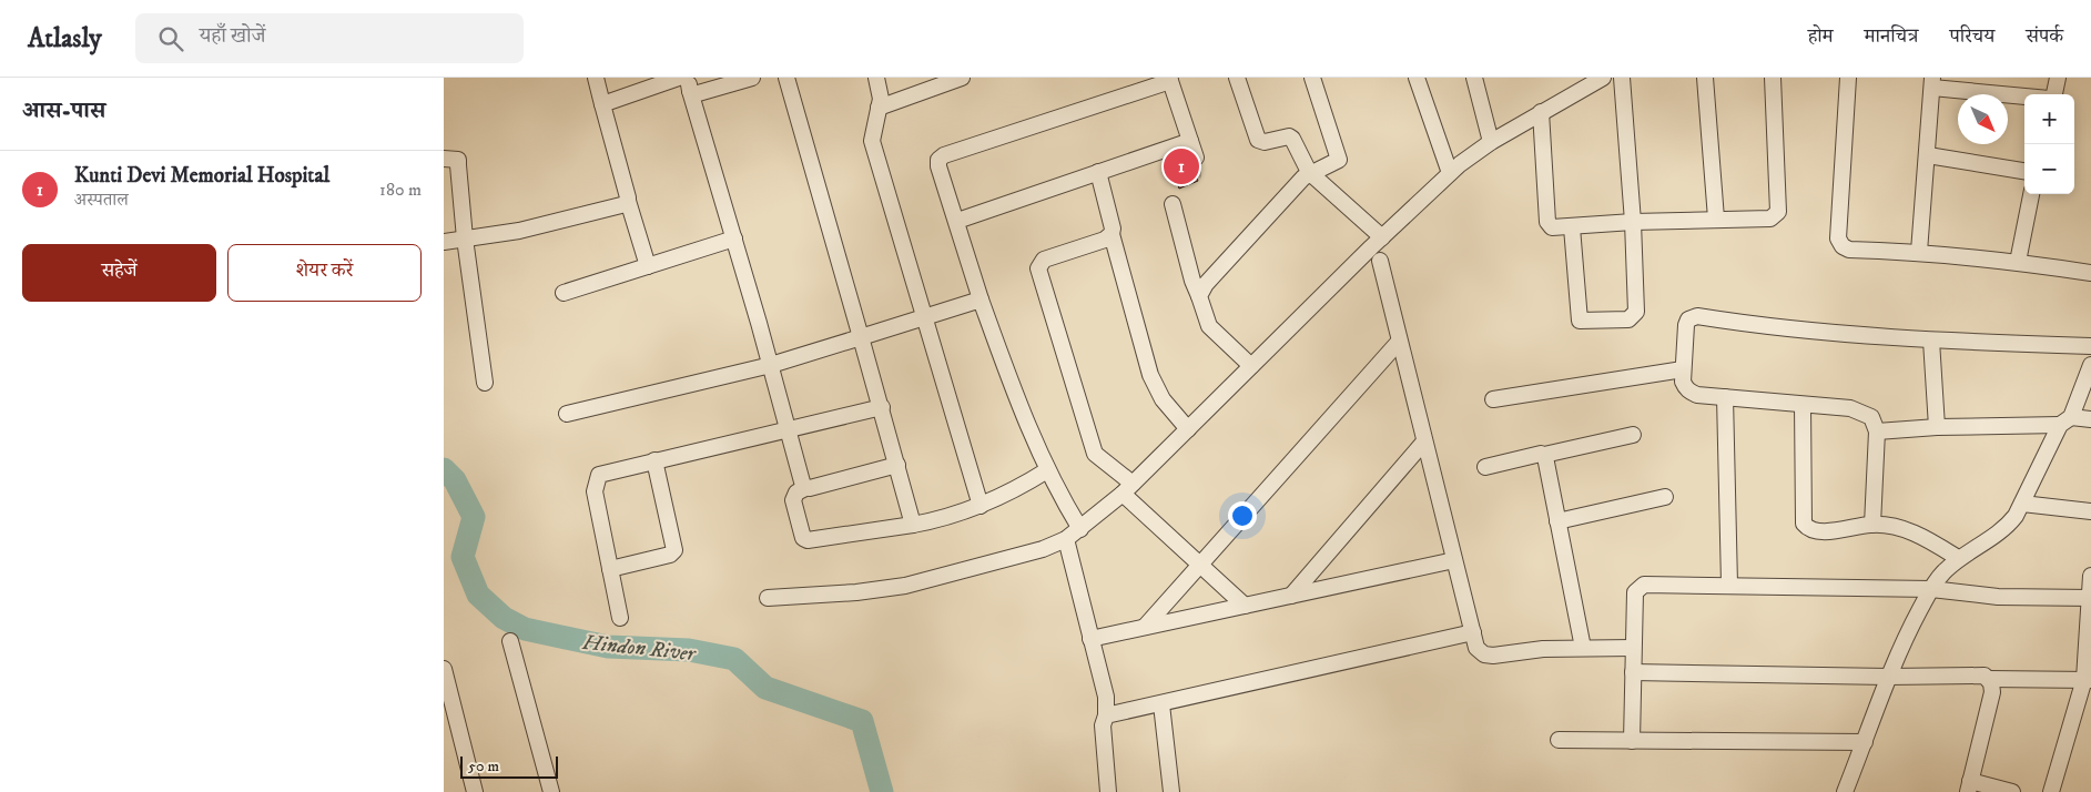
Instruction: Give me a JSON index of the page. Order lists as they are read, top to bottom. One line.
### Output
{"water":["Hindon River"],"scale_bar":"50 m","north":"bottom right","page":{"header":"Atlasly","search":"यहाँ खोजें","nav":["होम","मानचित्र","परिचय","संपर्क"],"heading":"आस-पास","map_buttons":["+","−"],"pins":"1","list":[{"mark":"1","name":"Kunti Devi Memorial Hospital","note":"अस्पताल","value":"180 m"}],"buttons":["सहेजें","शेयर करें"],"scale":"50 m"}}
